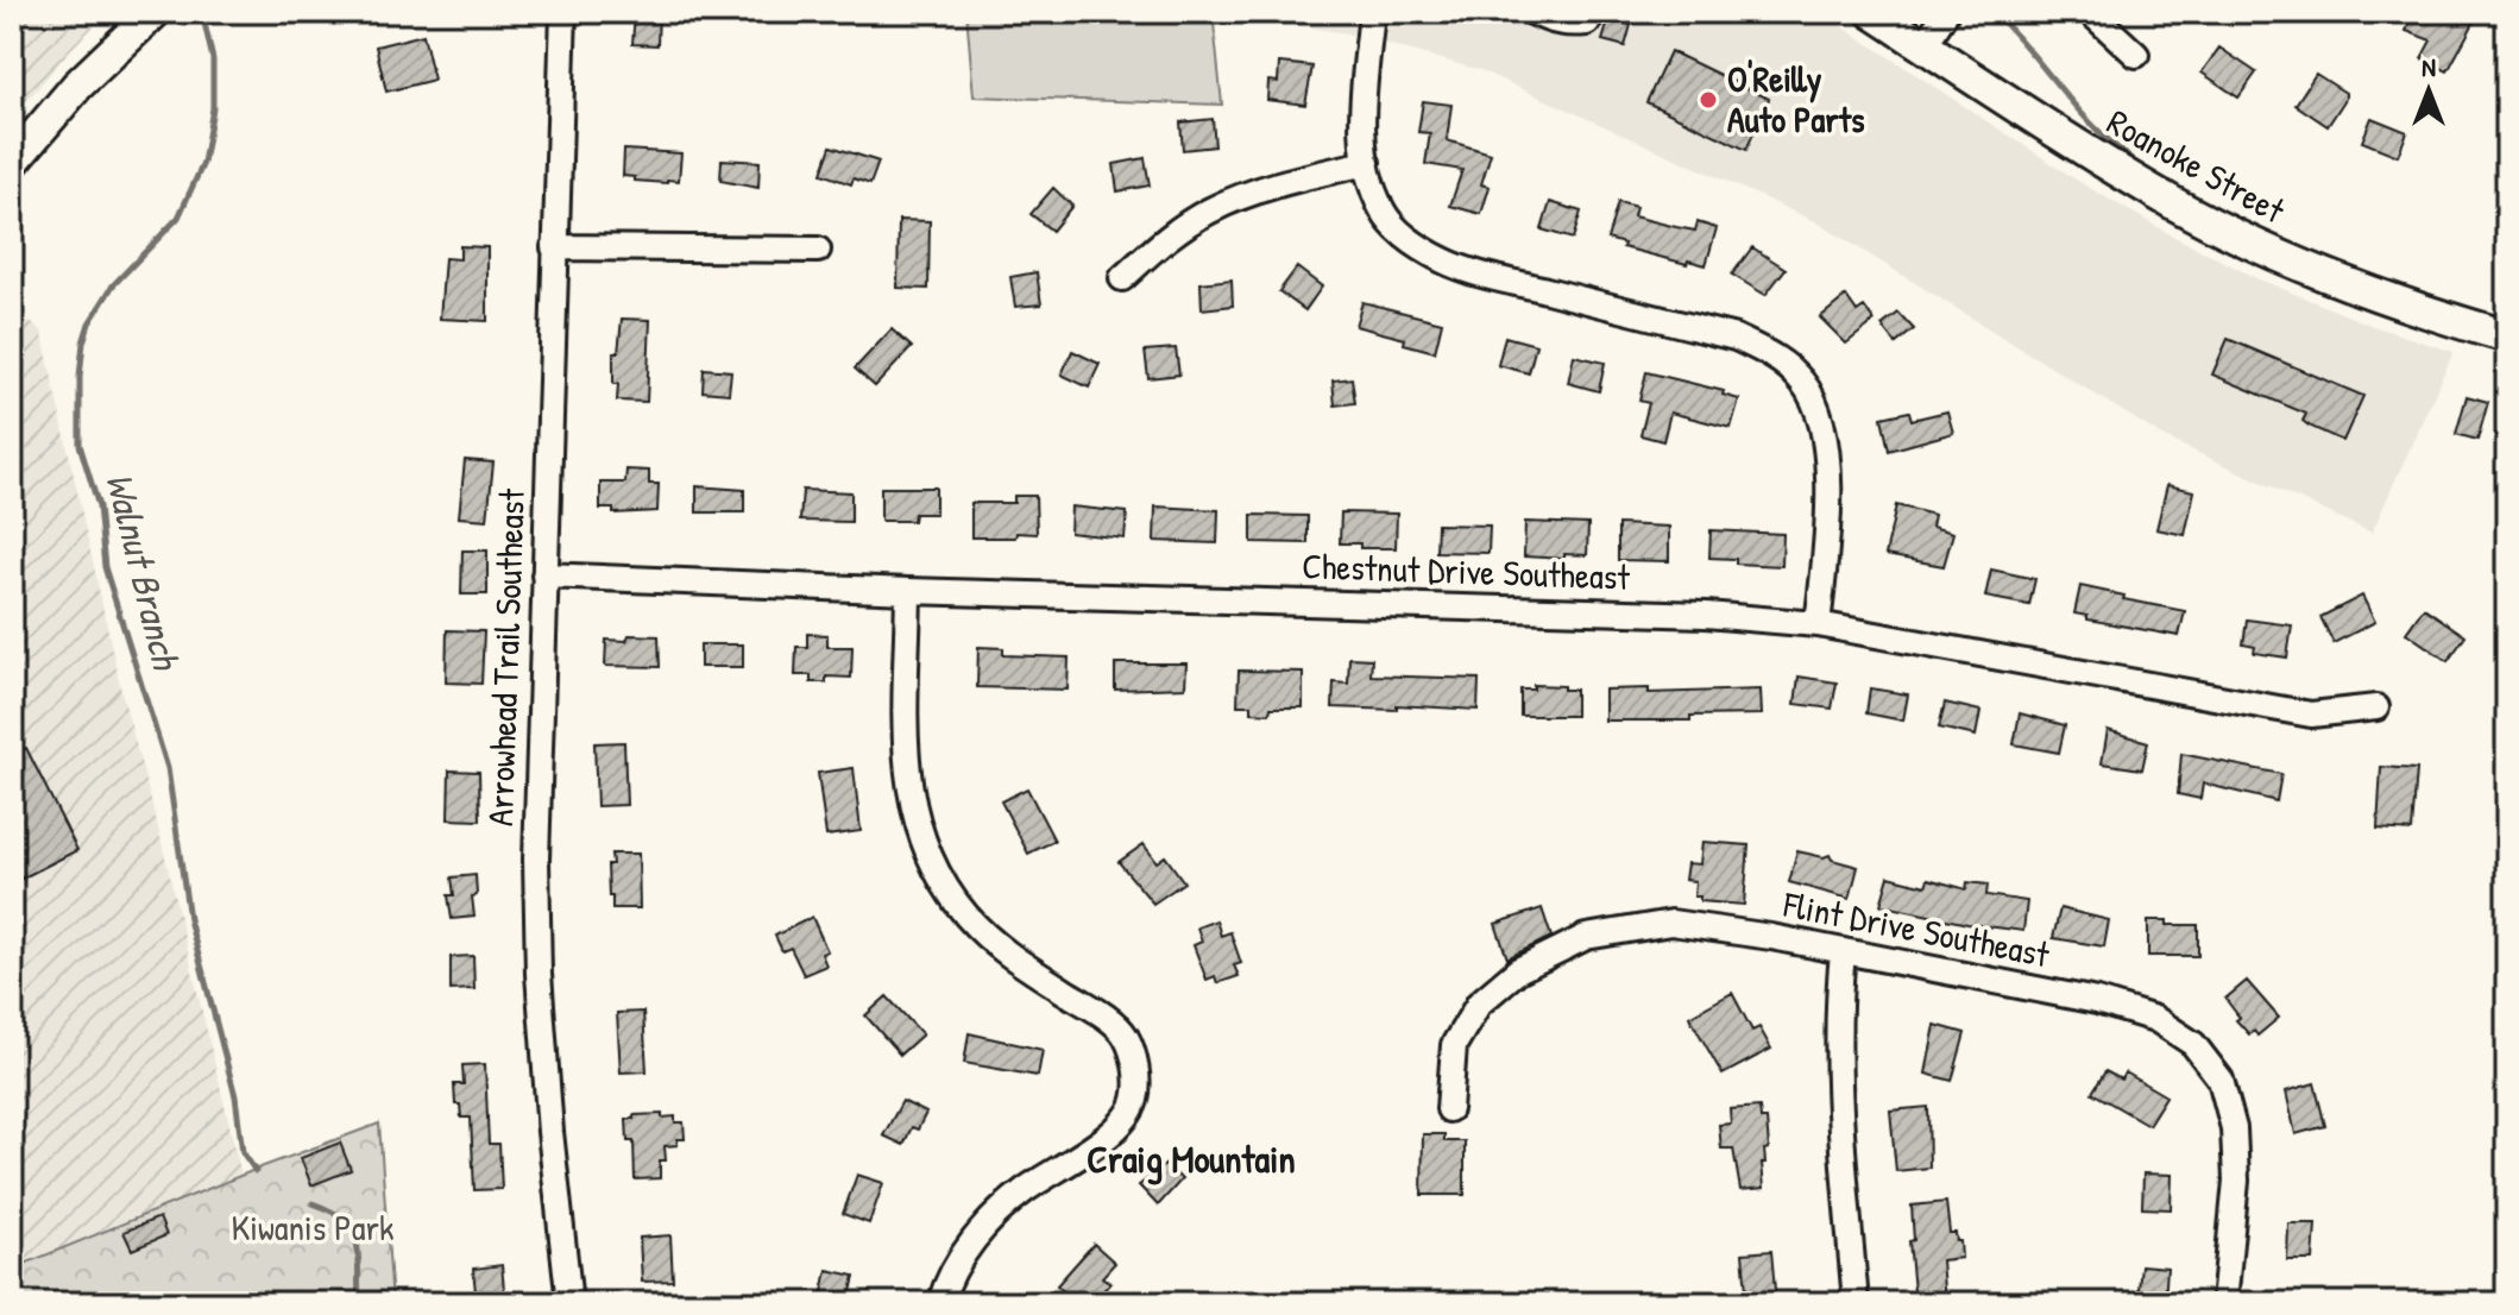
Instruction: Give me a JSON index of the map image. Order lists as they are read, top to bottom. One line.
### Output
{"streets":{"main road":["Roanoke Street"],"street":["Chestnut Drive Southeast","Arrowhead Trail Southeast","Flint Drive Southeast"]},"crossings":[["Chestnut Drive Southeast","Arrowhead Trail Southeast"]],"districts":["Craig Mountain"],"water":["Walnut Branch"],"parks":["Kiwanis Park"],"places":["O'Reilly Auto Parts"],"north":"top"}
